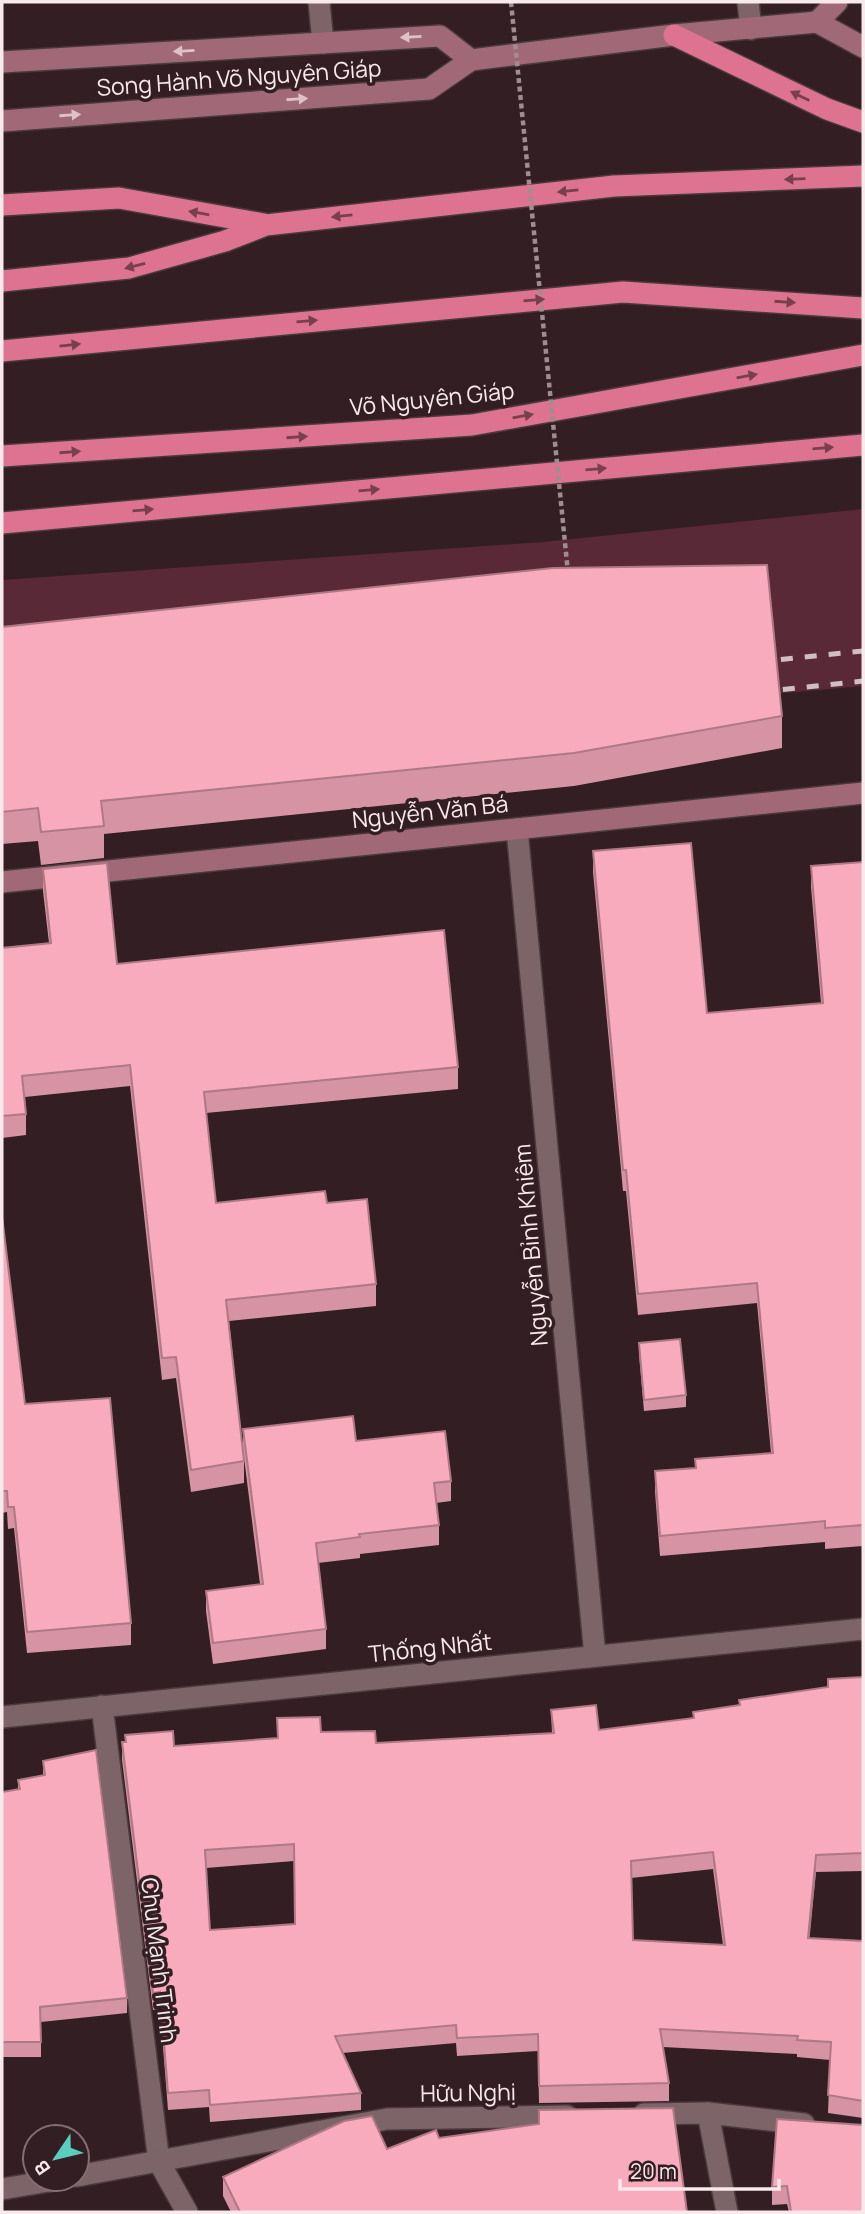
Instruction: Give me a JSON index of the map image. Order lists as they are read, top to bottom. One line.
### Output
{"streets":{"highway":["Võ Nguyên Giáp"],"main road":["Song Hành Võ Nguyên Giáp","Nguyễn Văn Bá"],"street":["Nguyễn Bỉnh Khiêm","Thống Nhất","Chu Mạnh Trinh","Hữu Nghị"]},"crossings":[["Nguyễn Văn Bá","Nguyễn Bỉnh Khiêm"],["Nguyễn Bỉnh Khiêm","Thống Nhất"],["Thống Nhất","Chu Mạnh Trinh"],["Chu Mạnh Trinh","Hữu Nghị"]],"scale_bar":"20 m","north":"bottom left"}
